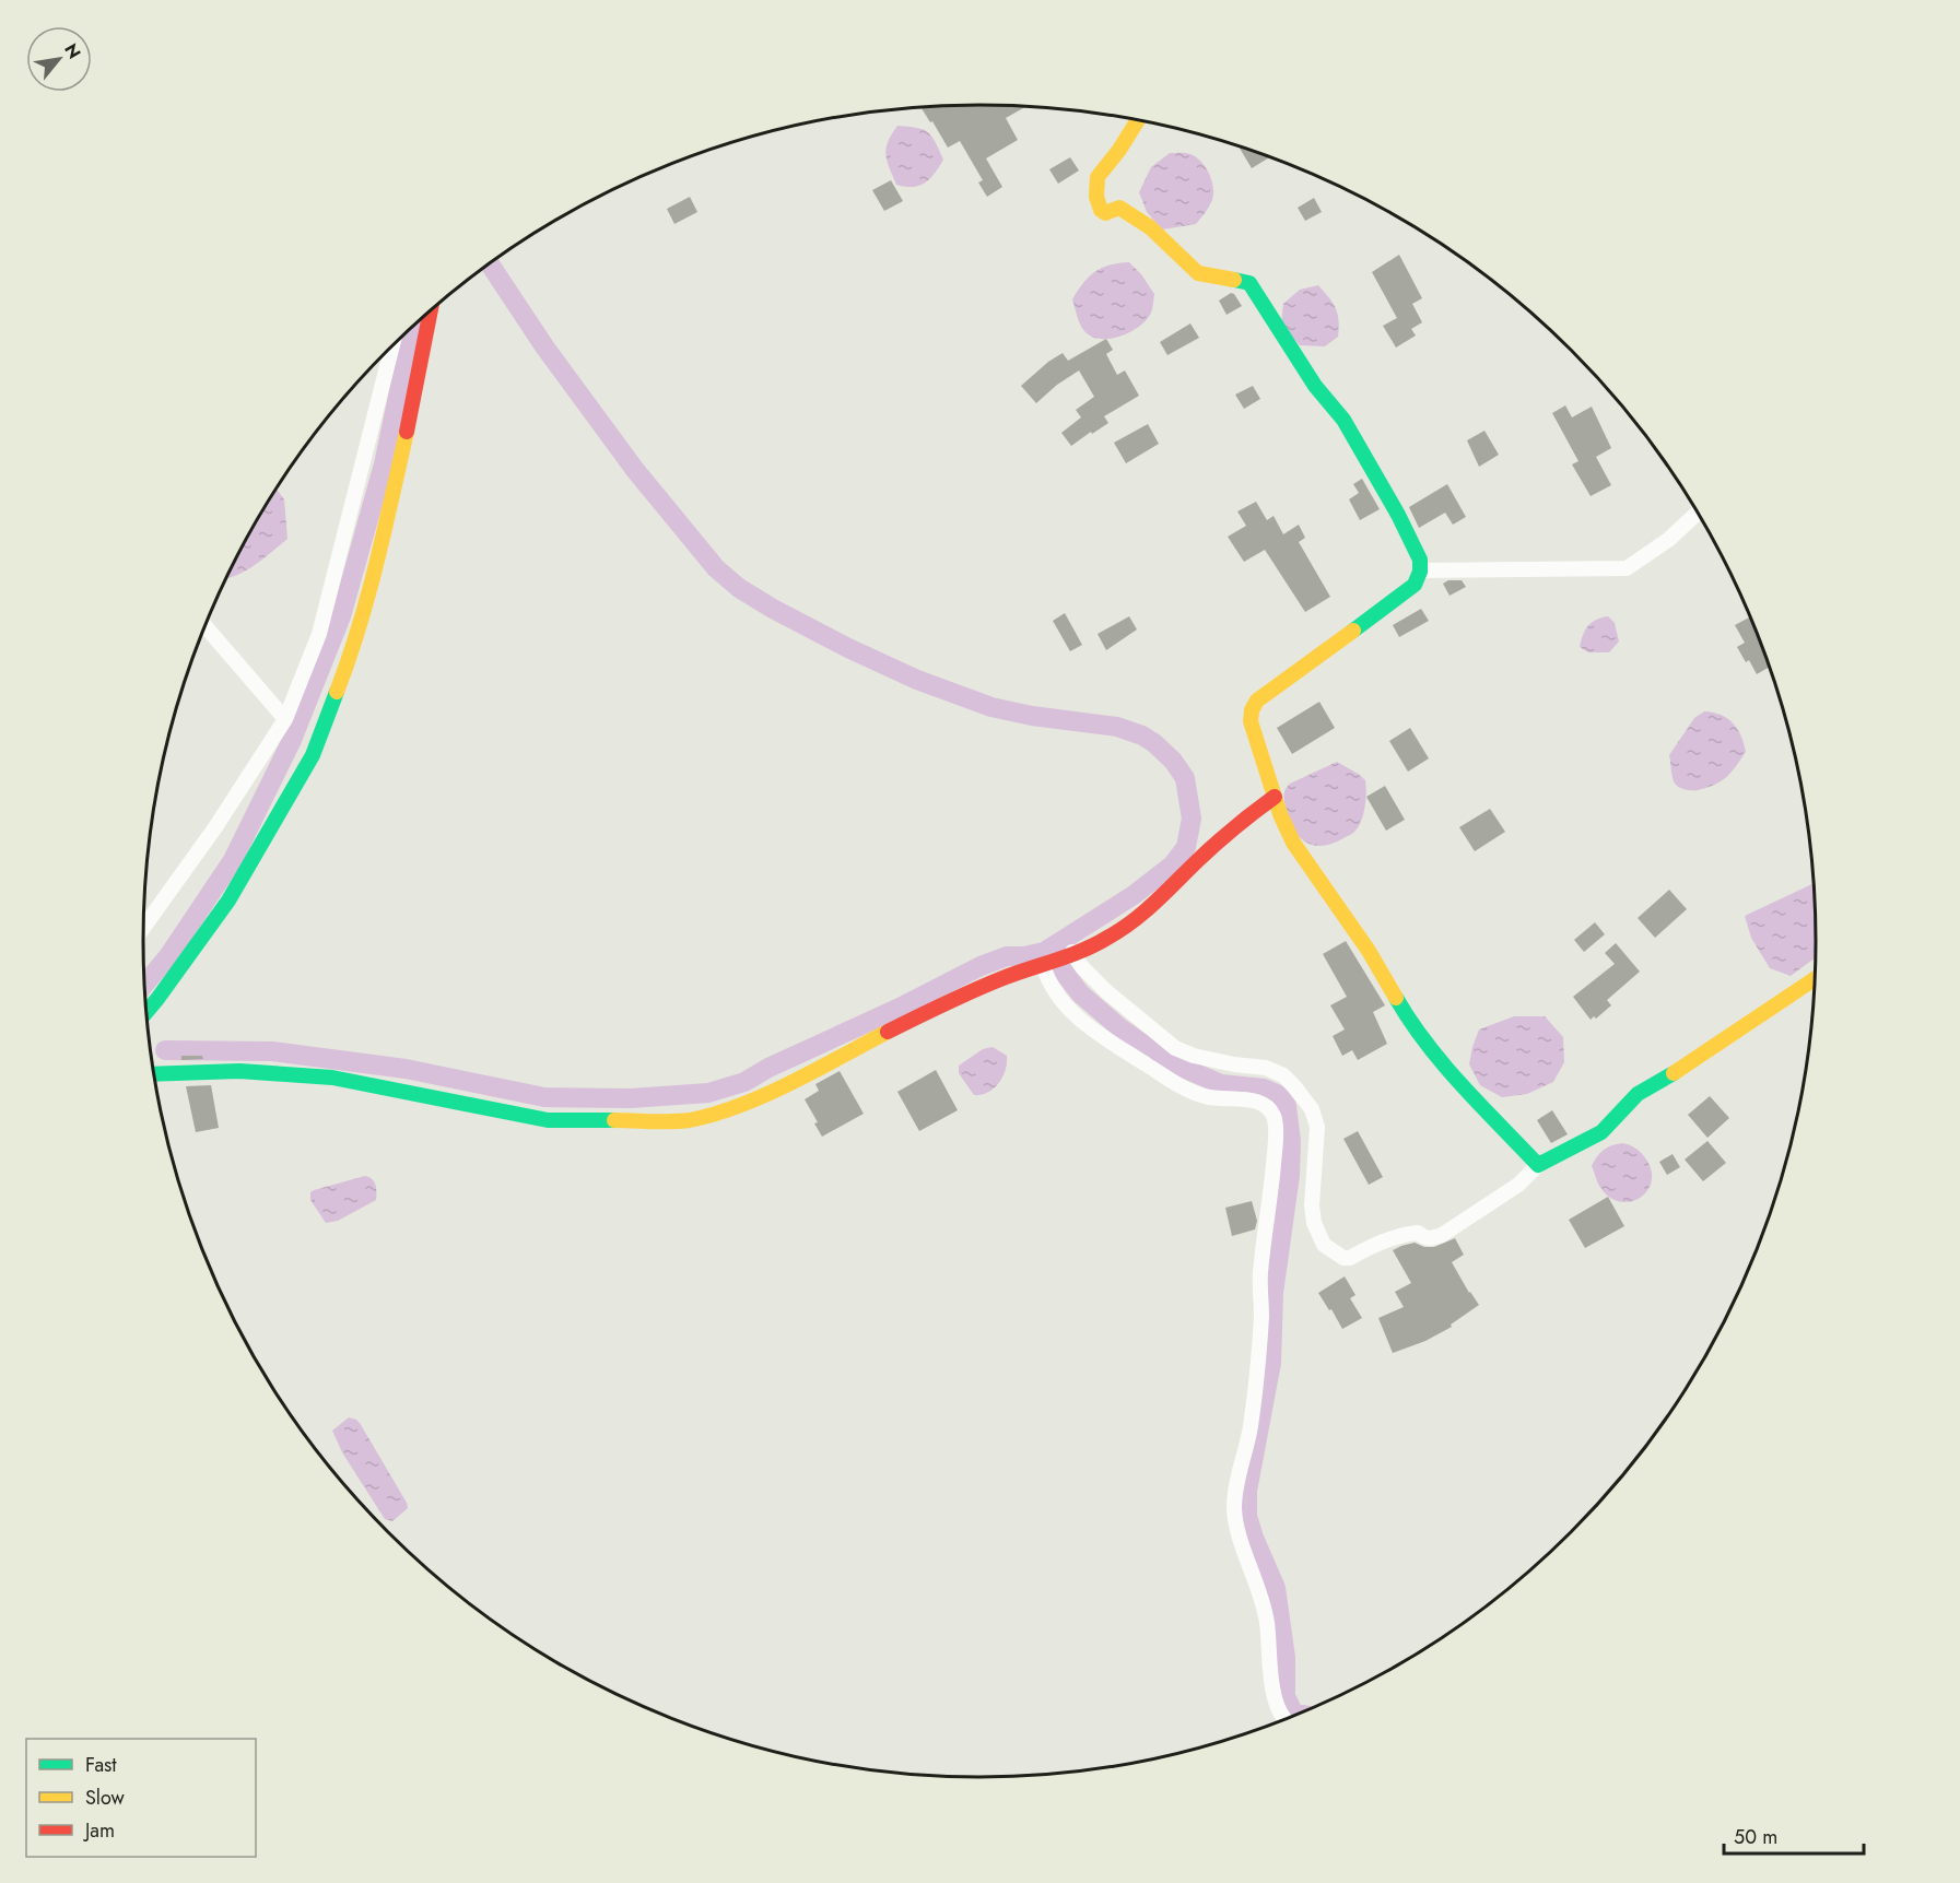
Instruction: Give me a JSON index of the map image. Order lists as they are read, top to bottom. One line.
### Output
{"legend":["Fast","Slow","Jam"],"scale_bar":"50 m","north":"top right"}
